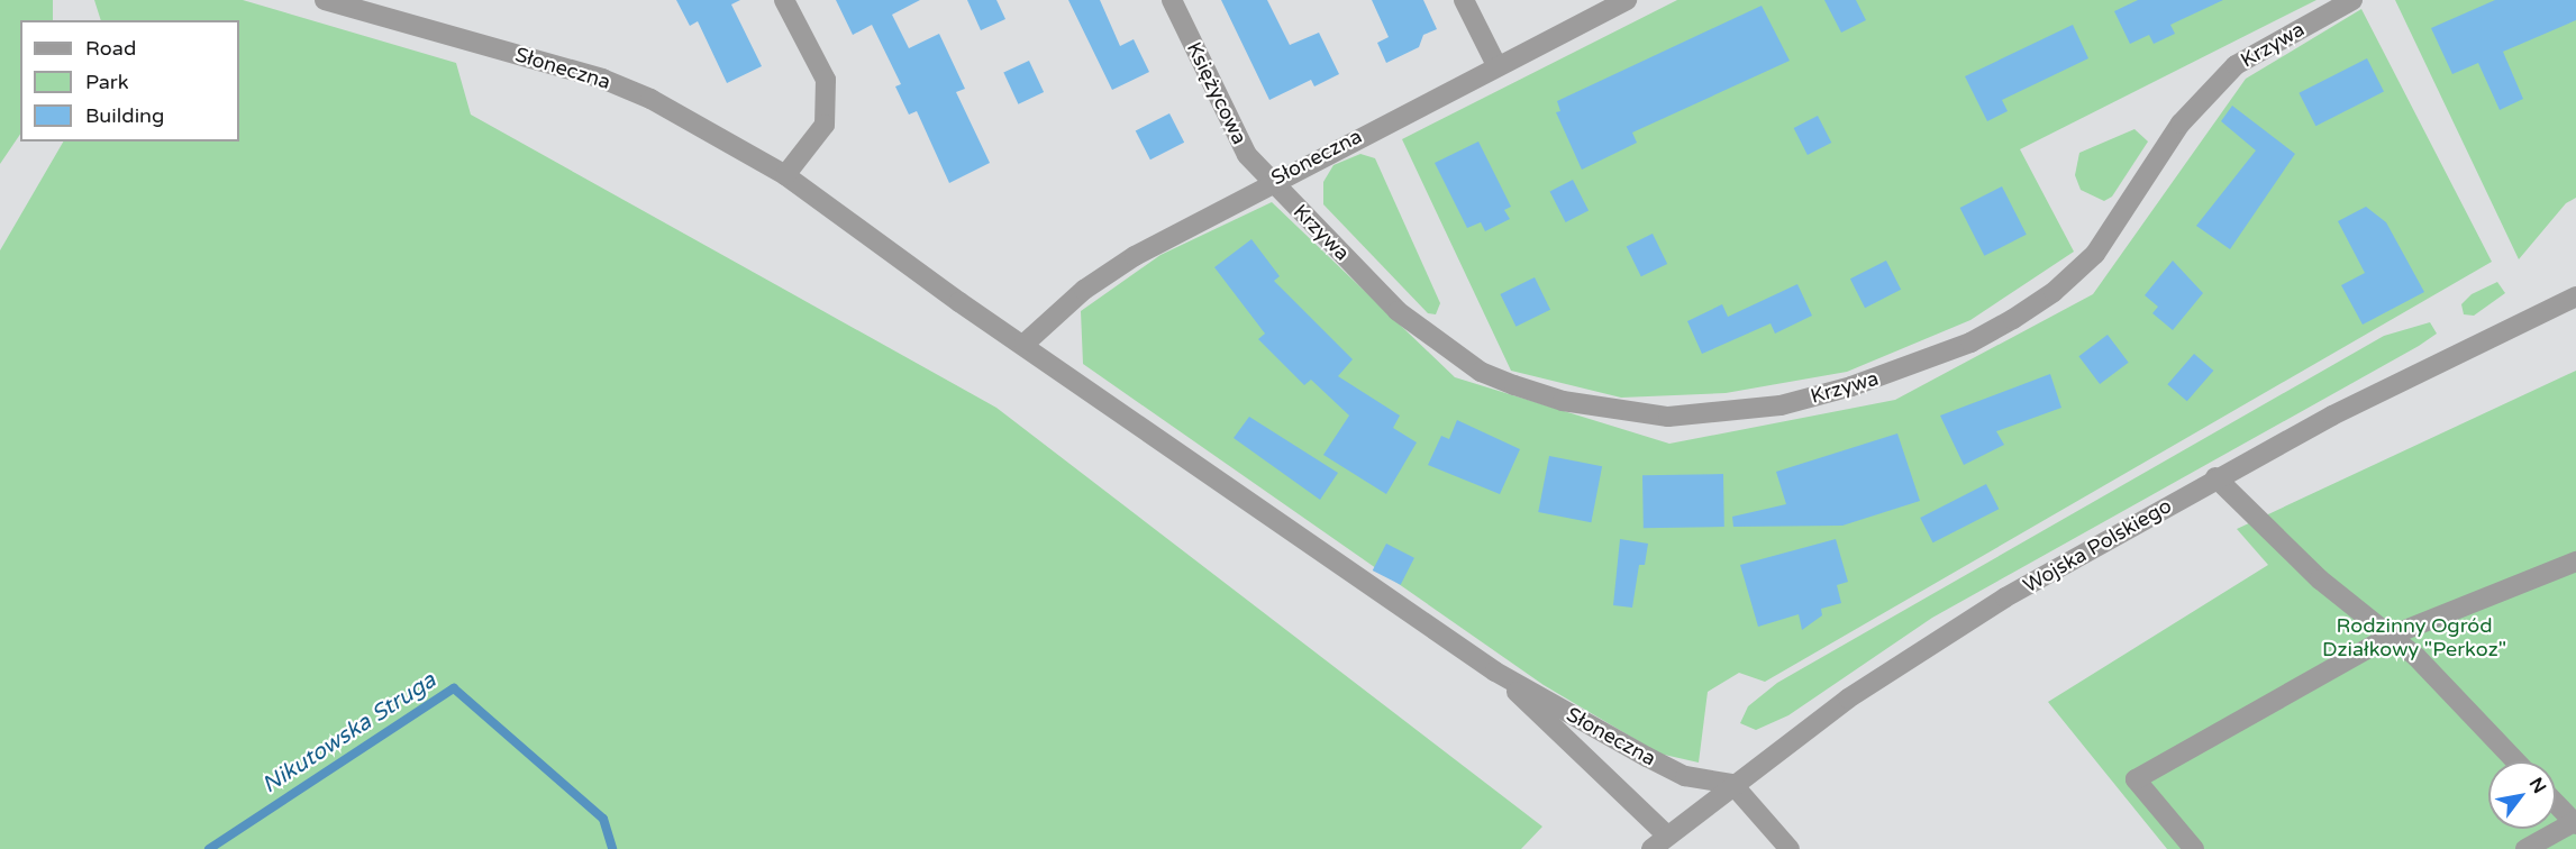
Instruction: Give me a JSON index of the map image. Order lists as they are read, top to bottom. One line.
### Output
{"streets":{"street":["Krzywa","Słoneczna","Księżycowa","Wojska Polskiego"]},"crossings":[["Krzywa","Słoneczna"],["Krzywa","Księżycowa"],["Słoneczna","Księżycowa"],["Słoneczna","Wojska Polskiego"]],"water":["Nikutowska Struga"],"parks":["Rodzinny Ogród Działkowy \"Perkoz\""],"legend":["Road","Park","Building"],"north":"top right"}
